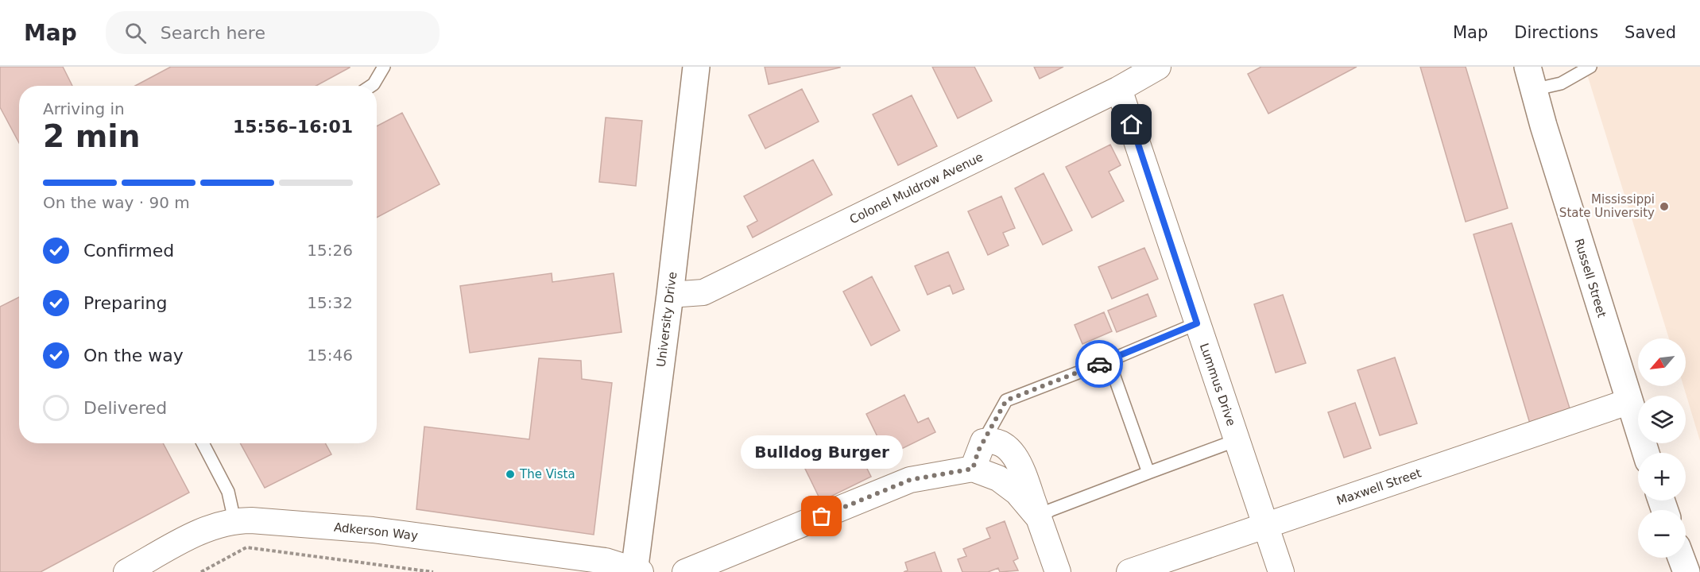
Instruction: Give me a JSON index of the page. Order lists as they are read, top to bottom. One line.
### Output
{"streets":{"street":["Colonel Muldrow Avenue","Russell Street","University Drive","Lummus Drive","Maxwell Street","Adkerson Way"]},"crossings":[["Colonel Muldrow Avenue","University Drive"],["Colonel Muldrow Avenue","Lummus Drive"],["Russell Street","Maxwell Street"],["University Drive","Adkerson Way"],["Lummus Drive","Maxwell Street"]],"places":["Mississippi State University","The Vista","Bulldog Burger"],"north":"bottom left","page":{"header":"Map","search":"Search here","nav":["Map","Directions","Saved"],"heading":["2 min","Arriving in","15:56–16:01"],"bar":"On the way · 90 m","list":[["Confirmed","15:26"],["Preparing","15:32"],["On the way","15:46"],"Delivered"],"map_buttons":["+","−"],"bubble":"Bulldog Burger"}}
